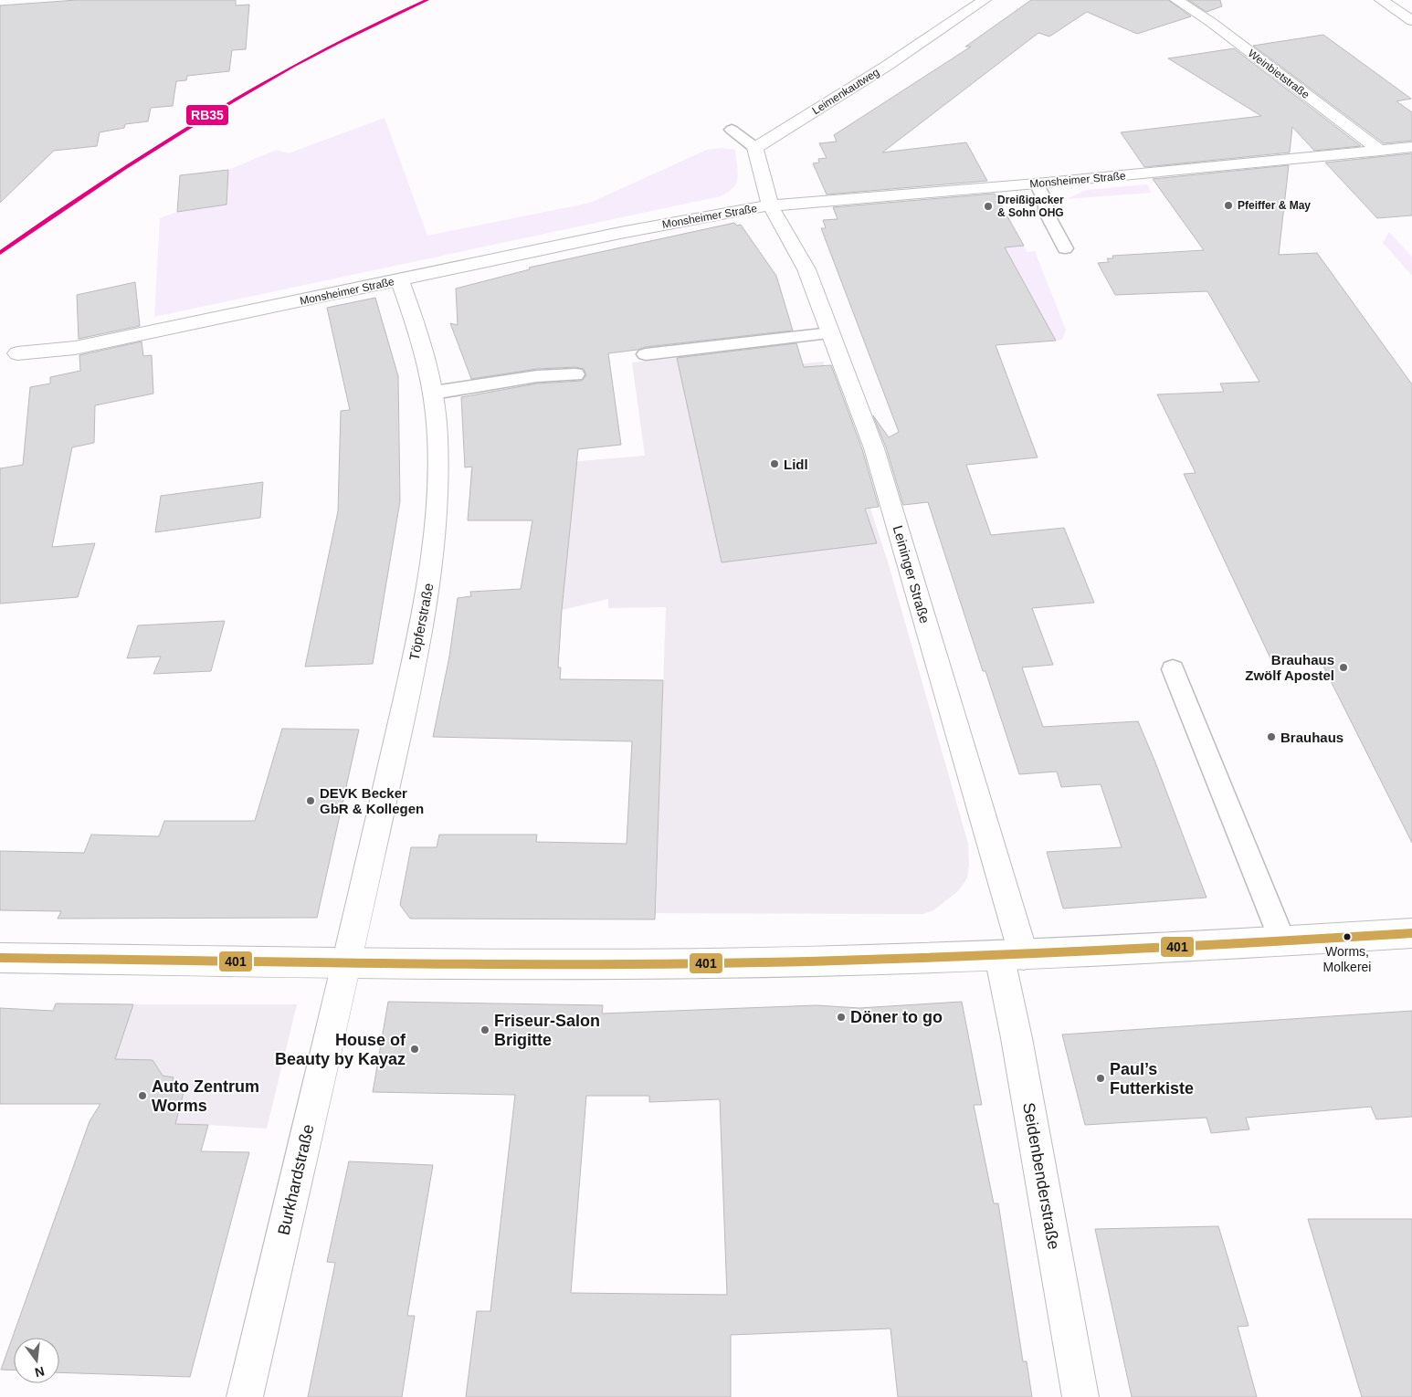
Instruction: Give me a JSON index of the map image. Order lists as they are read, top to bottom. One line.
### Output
{"streets":{"street":["Weinbietstraße","Leimenkautweg","Monsheimer Straße","Leininger Straße","Töpferstraße","Seidenbenderstraße","Burkhardstraße"]},"crossings":[["Weinbietstraße","Monsheimer Straße"],["Monsheimer Straße","Leininger Straße"],["Monsheimer Straße","Töpferstraße"],["Leininger Straße","Seidenbenderstraße"],["Töpferstraße","Burkhardstraße"]],"places":["Pfeiffer & May","Dreißigacker & Sohn OHG","Lidl","Brauhaus Zwölf Apostel","Brauhaus","DEVK Becker GbR & Kollegen","Worms, Molkerei","Döner to go","Friseur-Salon Brigitte","House of Beauty by Kayaz","Paul’s Futterkiste","Auto Zentrum Worms"],"lines":["transit line RB35","transit line 401"],"north":"bottom"}
